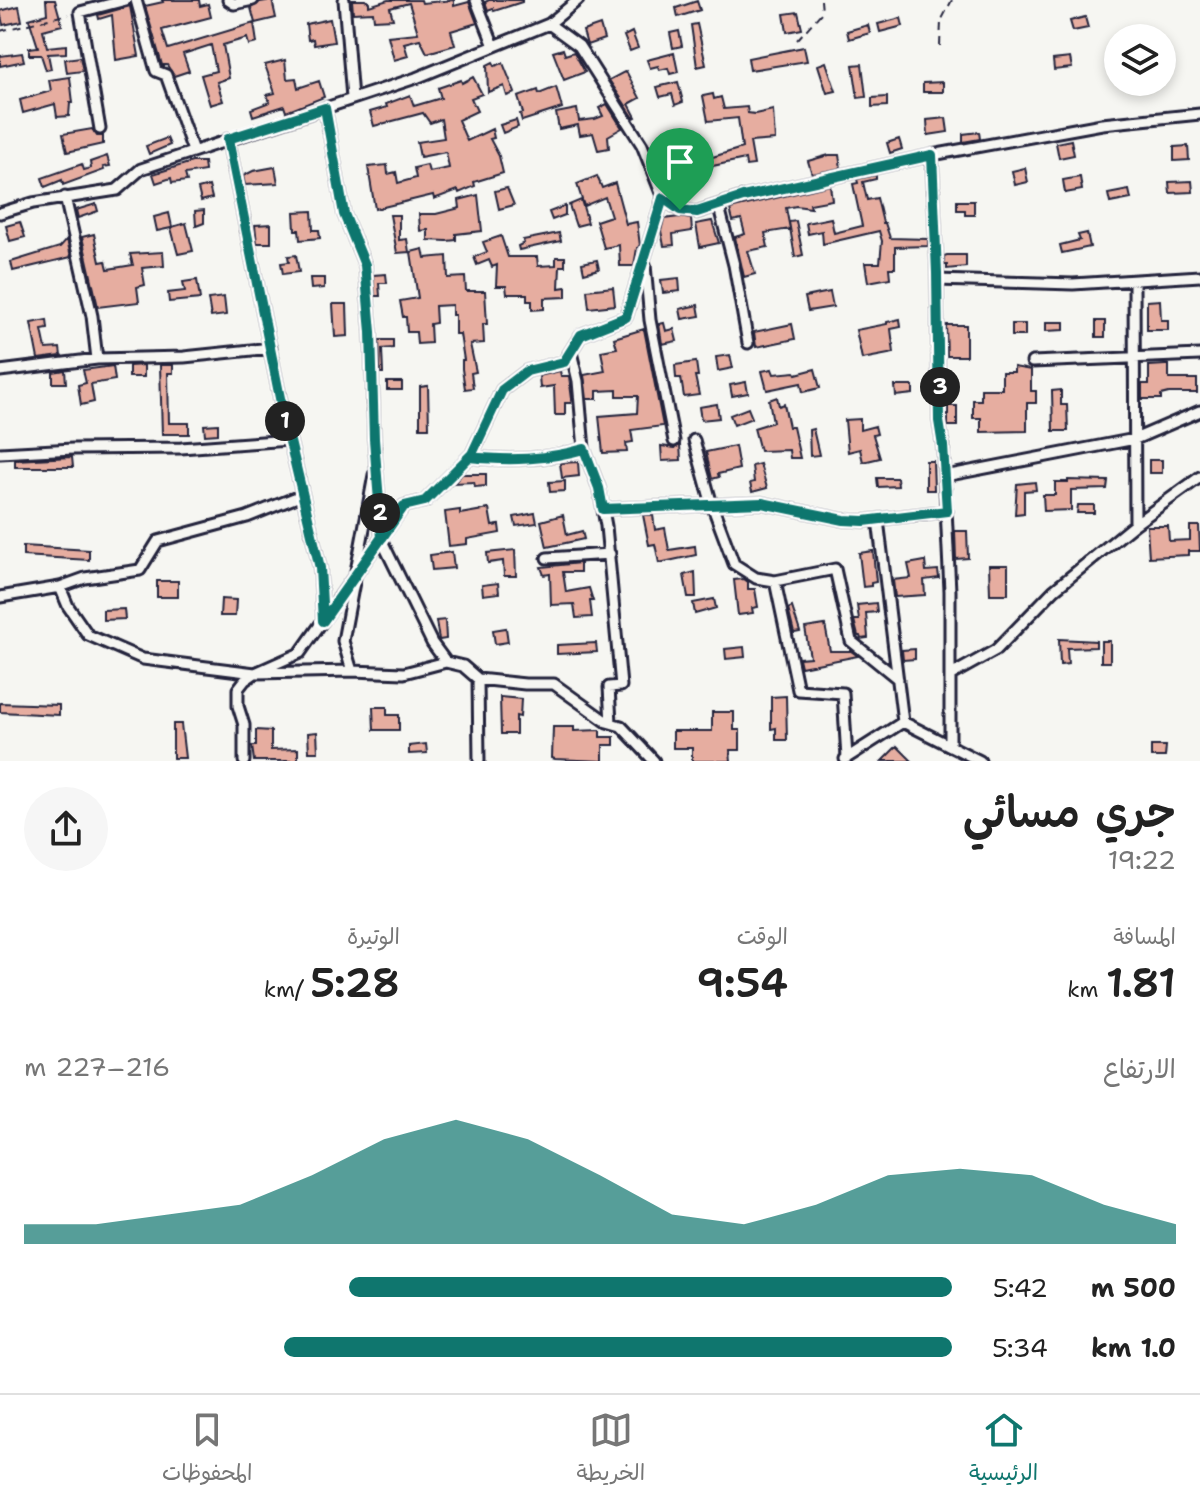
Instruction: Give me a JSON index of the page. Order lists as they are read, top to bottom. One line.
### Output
{"page":{"pins":["3","1","2"],"heading":["جري مسائي","19:22"],"stats":[["المسافة","1.81 km"],["الوقت","9:54"],["الوتيرة","5:28 /km"]],"chart":["الارتفاع","216–227 m"],"list":[{"name":"500 m","note":"5:42"},{"name":"1.0 km","note":"5:34"}],"tabs":["الرئيسية","الخريطة","المحفوظات"]}}
